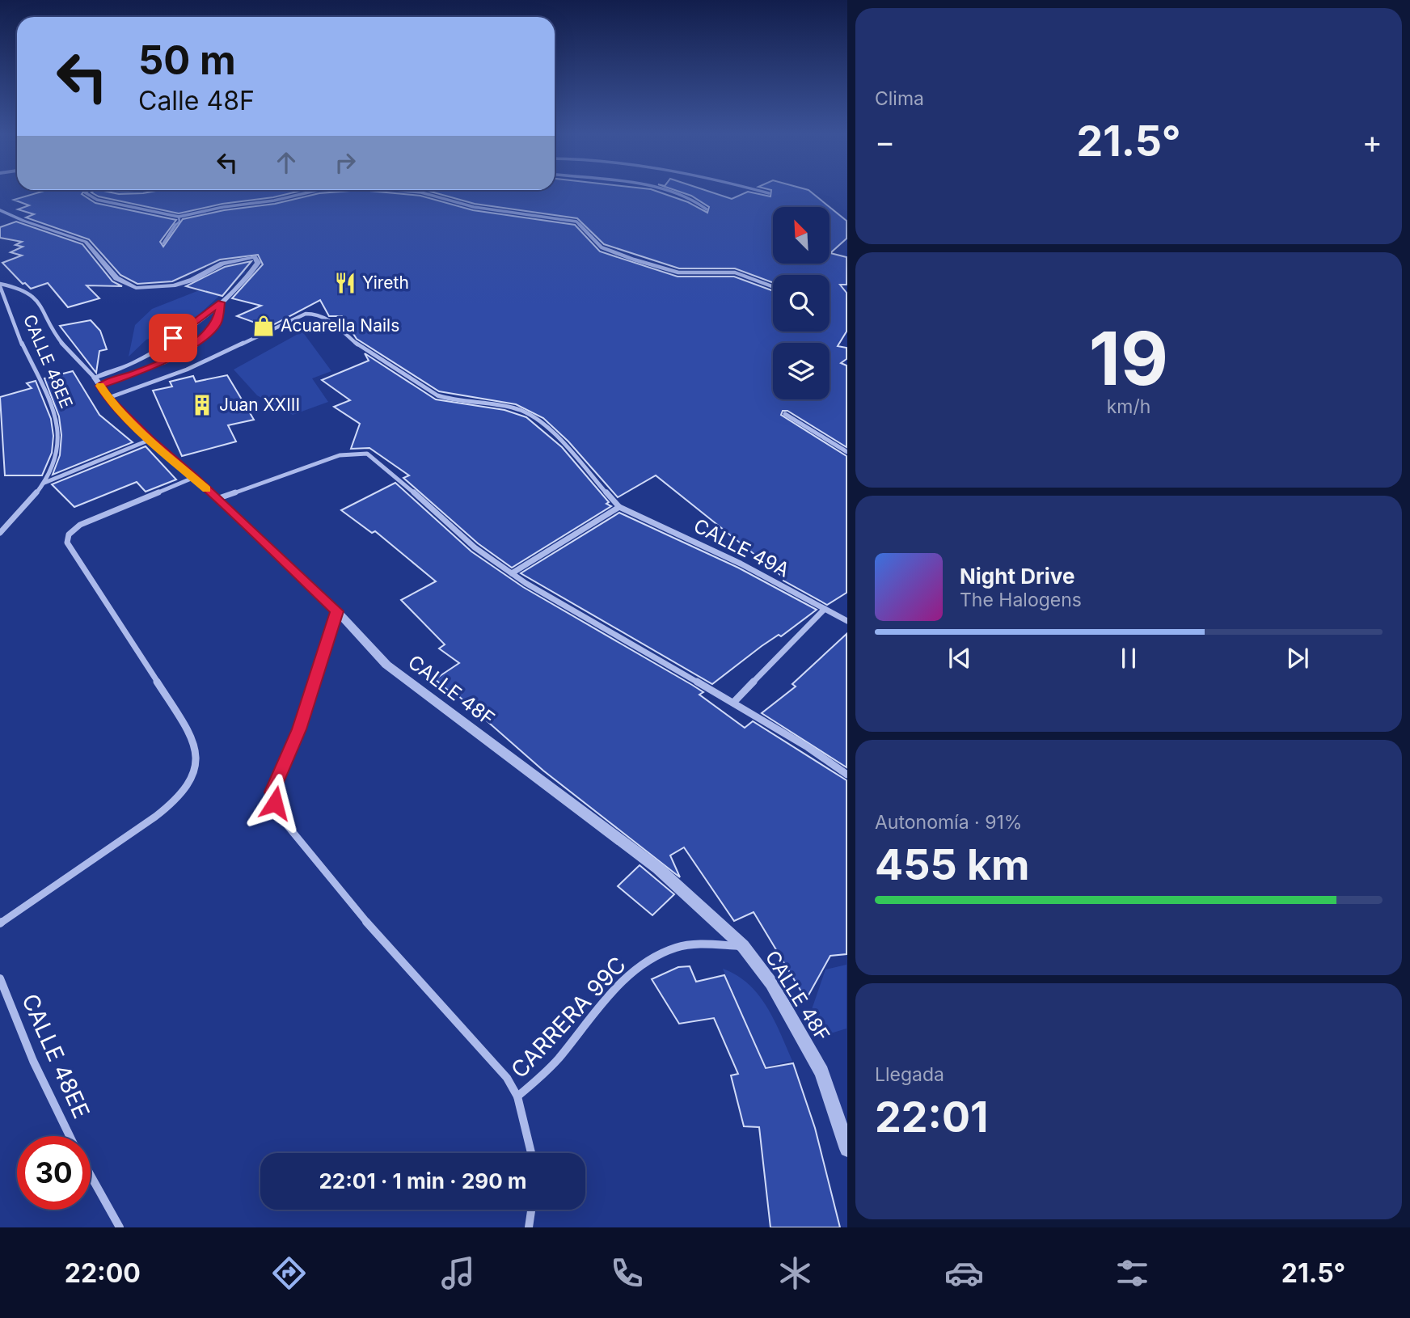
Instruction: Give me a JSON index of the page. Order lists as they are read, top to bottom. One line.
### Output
{"streets":{"street":["CALLE 48EE","CALLE 49A","CALLE 48F","CARRERA 99C"]},"crossings":[["CALLE 48EE","CALLE 48F"],["CALLE 48F","CARRERA 99C"]],"places":{"restaurant":["Yireth"],"shop":["Acuarella Nails"],"building":["Juan XXIII"]},"north":"top left","page":{"tile":["Clima",["19","km/h"],["Autonomía · 91%","455 km"],["Llegada","22:01"]],"turn":["50 m","Calle 48F"],"heat":["−","21.5°","+"],"song":["Night Drive","The Halogens"],"limit":"30","trip":"22:01 · 1 min · 290 m","tabs":["22:00","21.5°"]}}
